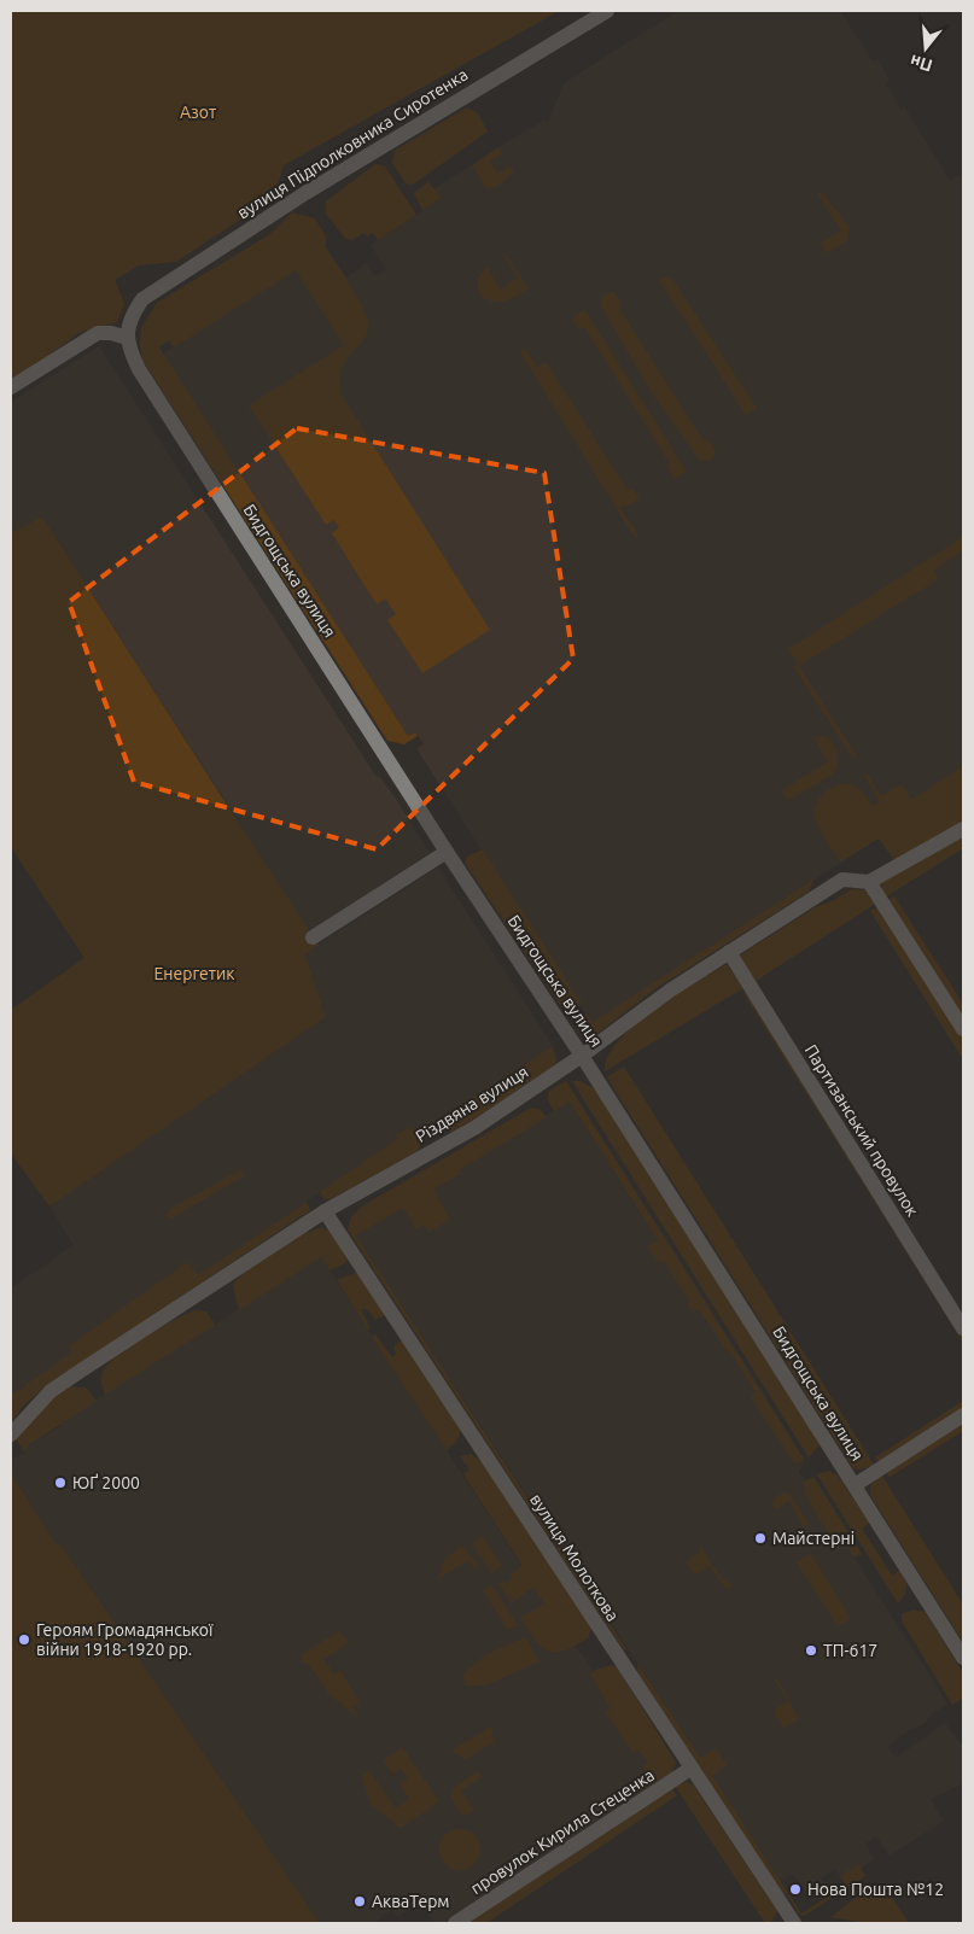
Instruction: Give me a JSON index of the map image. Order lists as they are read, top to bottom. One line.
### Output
{"streets":{"street":["вулиця Підполковника Сиротенка","Бидгощська вулиця","Різдвяна вулиця","Партизанський провулок","вулиця Молоткова","провулок Кирила Стеценка"]},"crossings":[["вулиця Підполковника Сиротенка","Бидгощська вулиця"],["Бидгощська вулиця","Різдвяна вулиця"],["Різдвяна вулиця","Партизанський провулок"],["Різдвяна вулиця","вулиця Молоткова"],["вулиця Молоткова","провулок Кирила Стеценка"]],"parks":["Азот","Енергетик"],"places":["ЮҐ 2000","Майстерні","Героям Громадянської війни 1918-1920 рр.","ТП-617","Нова Пошта №12","АкваТерм"],"north":"bottom"}
